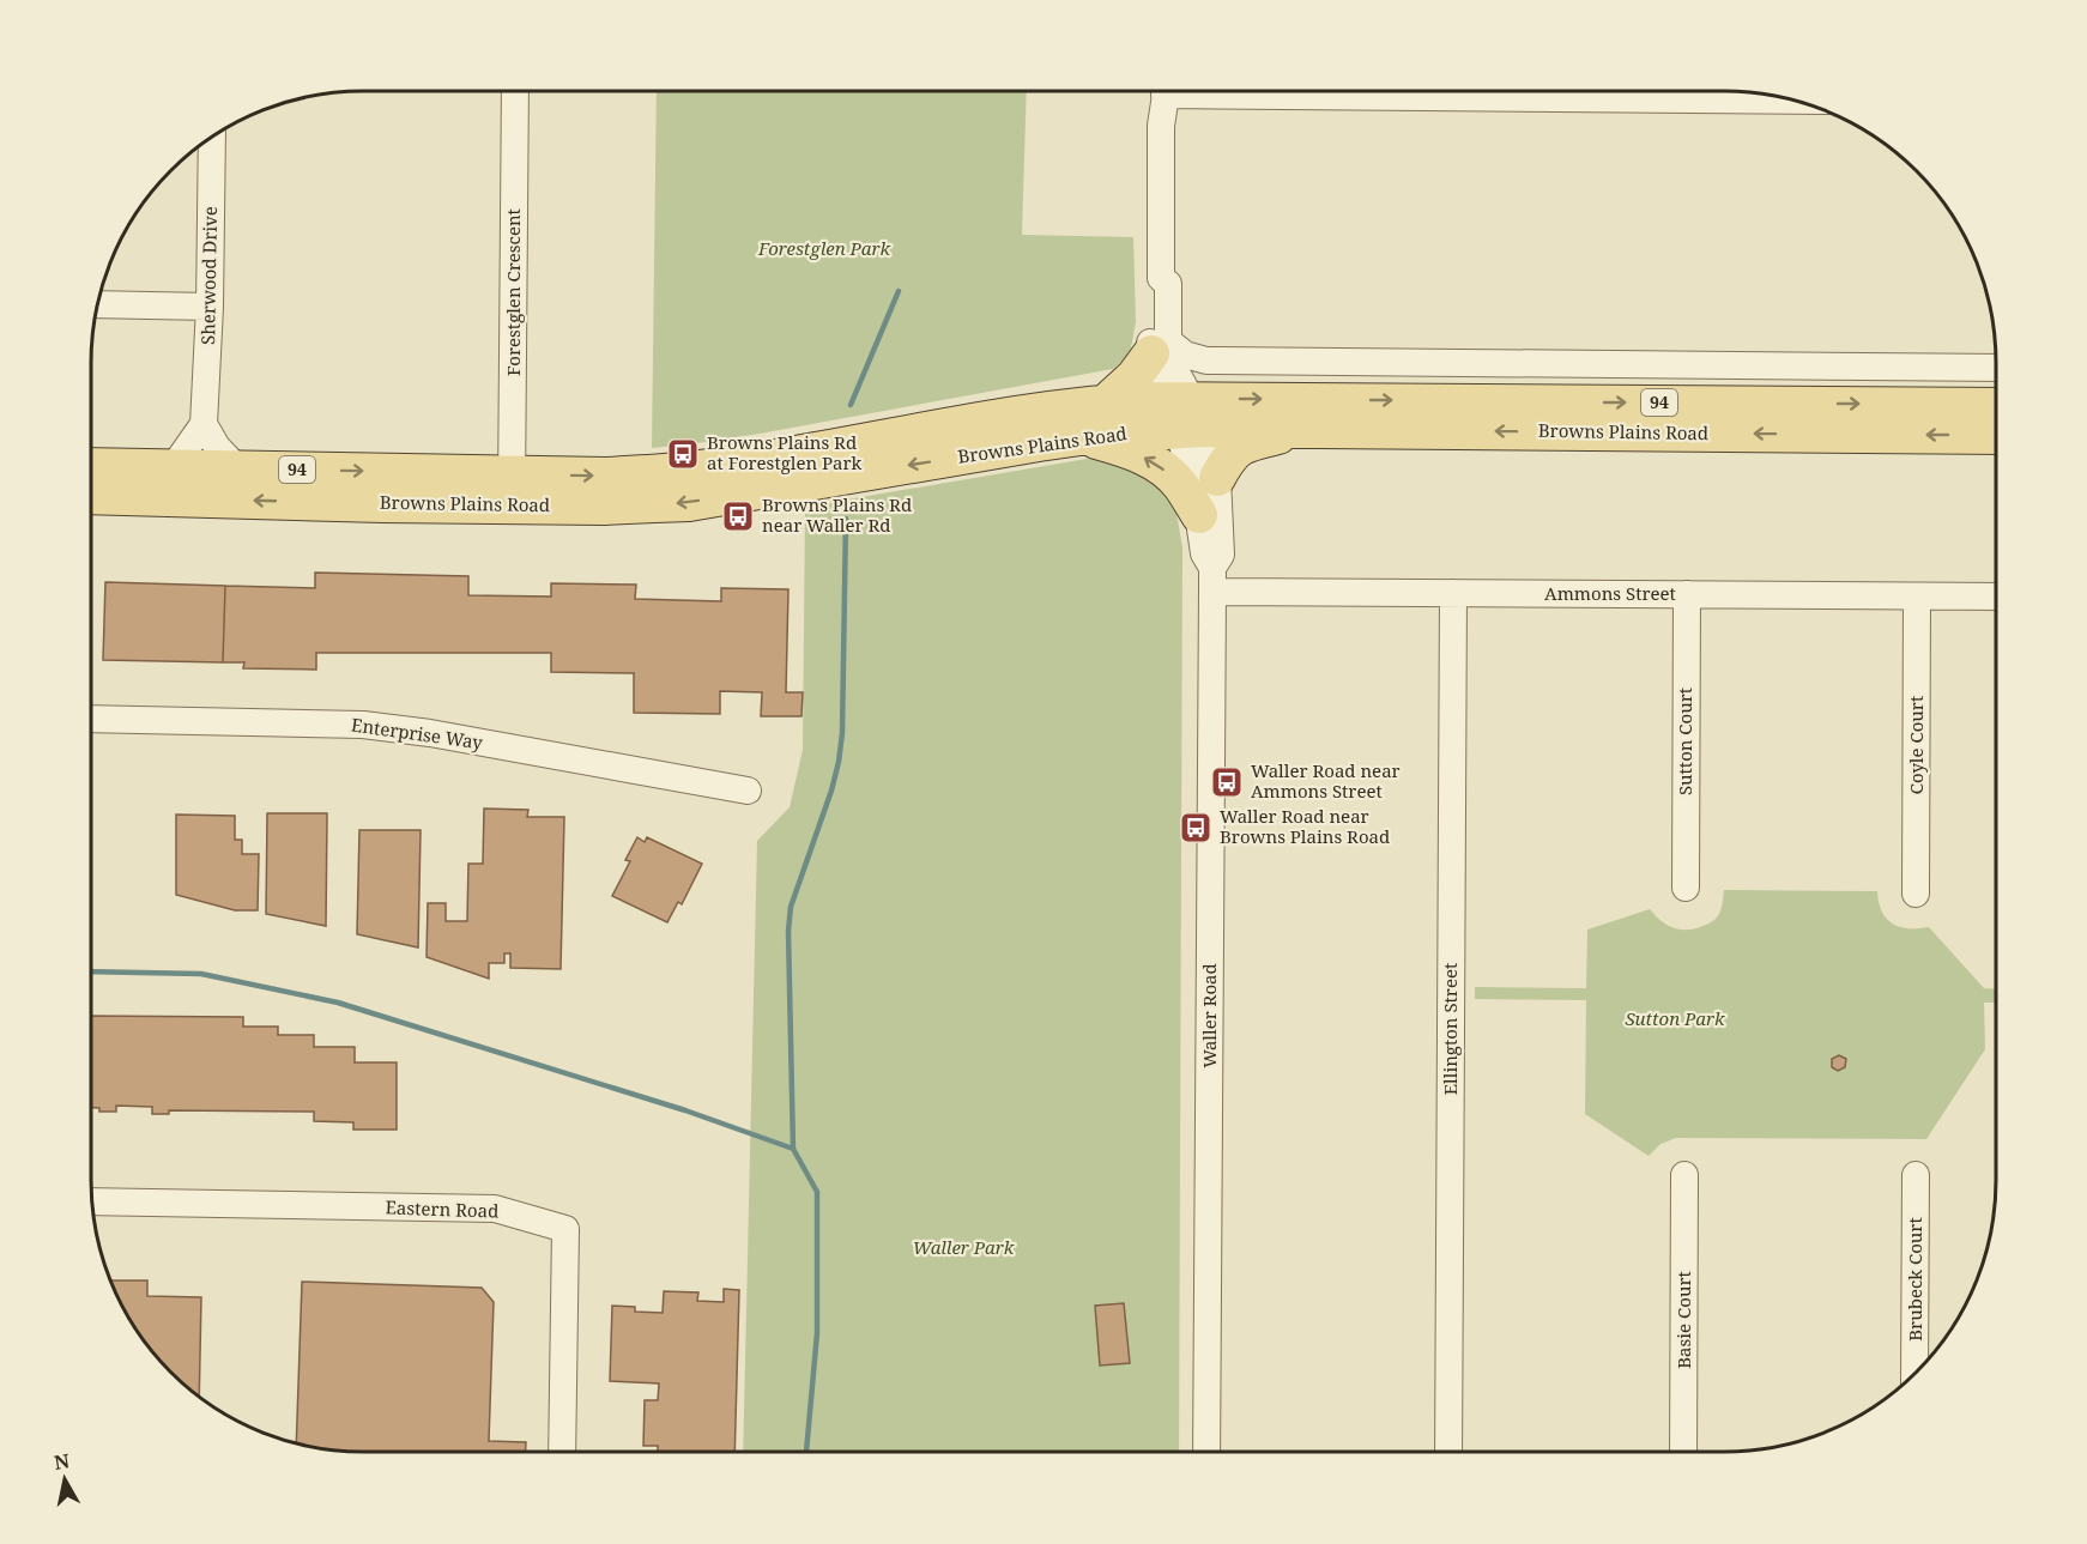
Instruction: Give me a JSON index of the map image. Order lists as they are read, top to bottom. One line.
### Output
{"streets":{"main road":["94","Browns Plains Road"],"street":["Sherwood Drive","Forestglen Crescent","Ammons Street","Enterprise Way","Sutton Court","Coyle Court","Waller Road","Ellington Street","Eastern Road","Brubeck Court","Basie Court"]},"crossings":[["Forestglen Crescent","Browns Plains Road"],["Browns Plains Road","Waller Road"],["Ammons Street","Sutton Court"],["Ammons Street","Coyle Court"],["Ammons Street","Waller Road"],["Ammons Street","Ellington Street"]],"parks":["Forestglen Park","Sutton Park","Waller Park"],"places":{"bus stop":["Browns Plains Rd at Forestglen Park","Browns Plains Rd near Waller Rd","Waller Road near Ammons Street","Waller Road near Browns Plains Road"]},"north":"top"}
